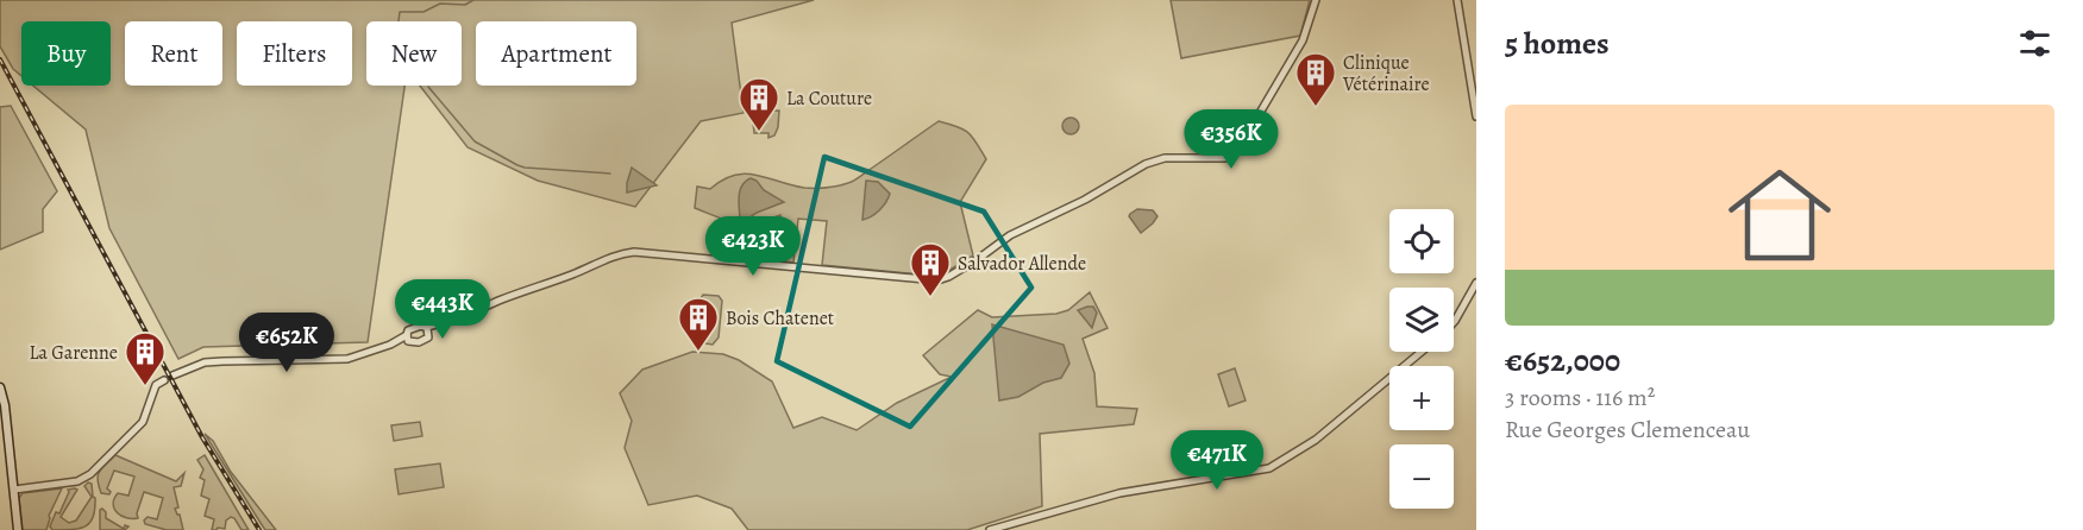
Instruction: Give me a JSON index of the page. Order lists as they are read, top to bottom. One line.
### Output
{"places":{"building":["Clinique Vétérinaire","La Couture","Salvador Allende","Bois Chatenet","La Garenne"]},"page":{"heading":"5 homes","chip":["Buy","Rent","Filters","New","Apartment"],"list":[{"name":"€652,000","note":"3 rooms · 116 m² · Rue Georges Clemenceau"}],"price":["€356K","€423K","€443K","€652K","€471K"],"map_buttons":["+","−"]}}
